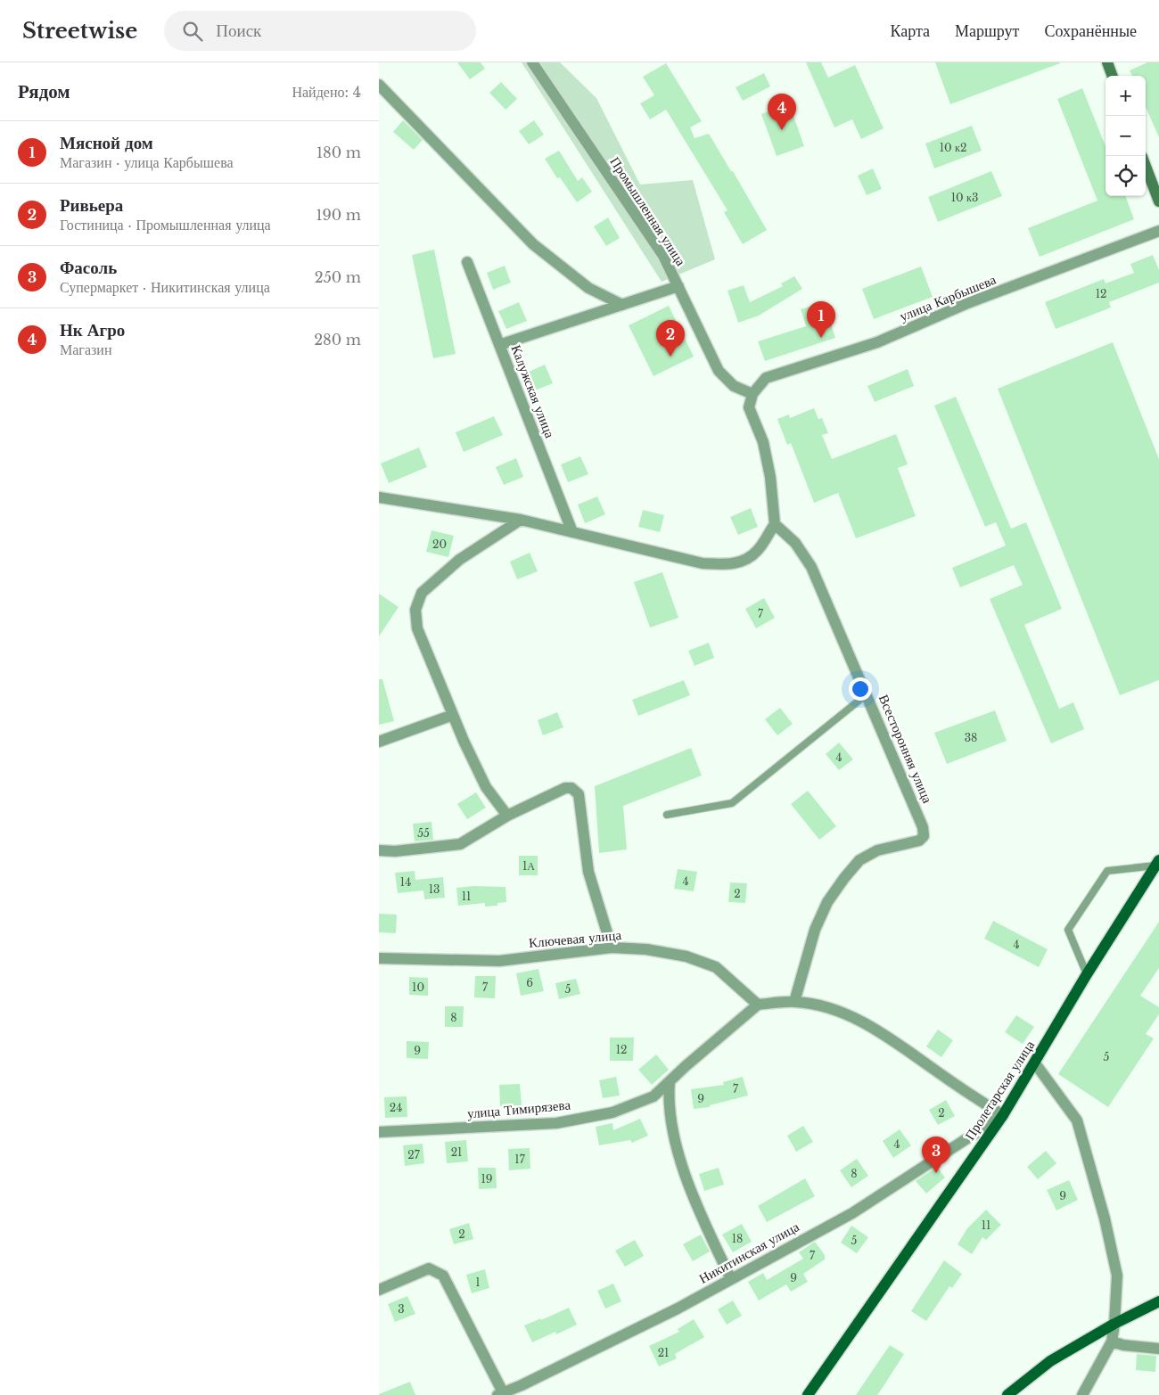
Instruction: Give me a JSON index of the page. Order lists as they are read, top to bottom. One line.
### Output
{"streets":{"main road":["Пролетарская улица"],"street":["Промышленная улица","улица Карбышева","Калужская улица","Всесторонняя улица","Ключевая улица","улица Тимирязева","Никитинская улица"]},"crossings":[["Промышленная улица","улица Карбышева"],["Ключевая улица","улица Тимирязева"],["Пролетарская улица","Никитинская улица"]],"house_numbers":["10 к2","10 к3","12","20","7","38","4","55","1А","4","14","13","2","11","4","6","10","7","5","8","12","9","5","7","9","24","2","4","21","27","17","8","19","9","11","2","18","5","7","9","1","3","21"],"page":{"header":"Streetwise","search":"Поиск","nav":["Карта","Маршрут","Сохранённые"],"heading":["Рядом","Найдено: 4"],"map_buttons":["+","−"],"pins":["4","1","2","3"],"list":[{"mark":"1","name":"Мясной дом","note":"Магазин · улица Карбышева","value":"180 m"},{"mark":"2","name":"Ривьера","note":"Гостиница · Промышленная улица","value":"190 m"},{"mark":"3","name":"Фасоль","note":"Супермаркет · Никитинская улица","value":"250 m"},{"mark":"4","name":"Нк Агро","note":"Магазин","value":"280 m"}]}}
